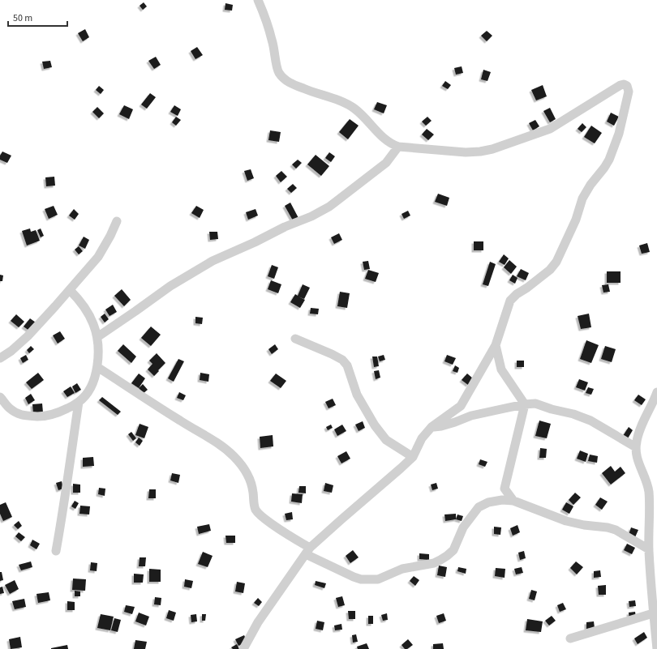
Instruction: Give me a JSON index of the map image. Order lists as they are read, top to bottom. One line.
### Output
{"scale_bar":"50 m"}
